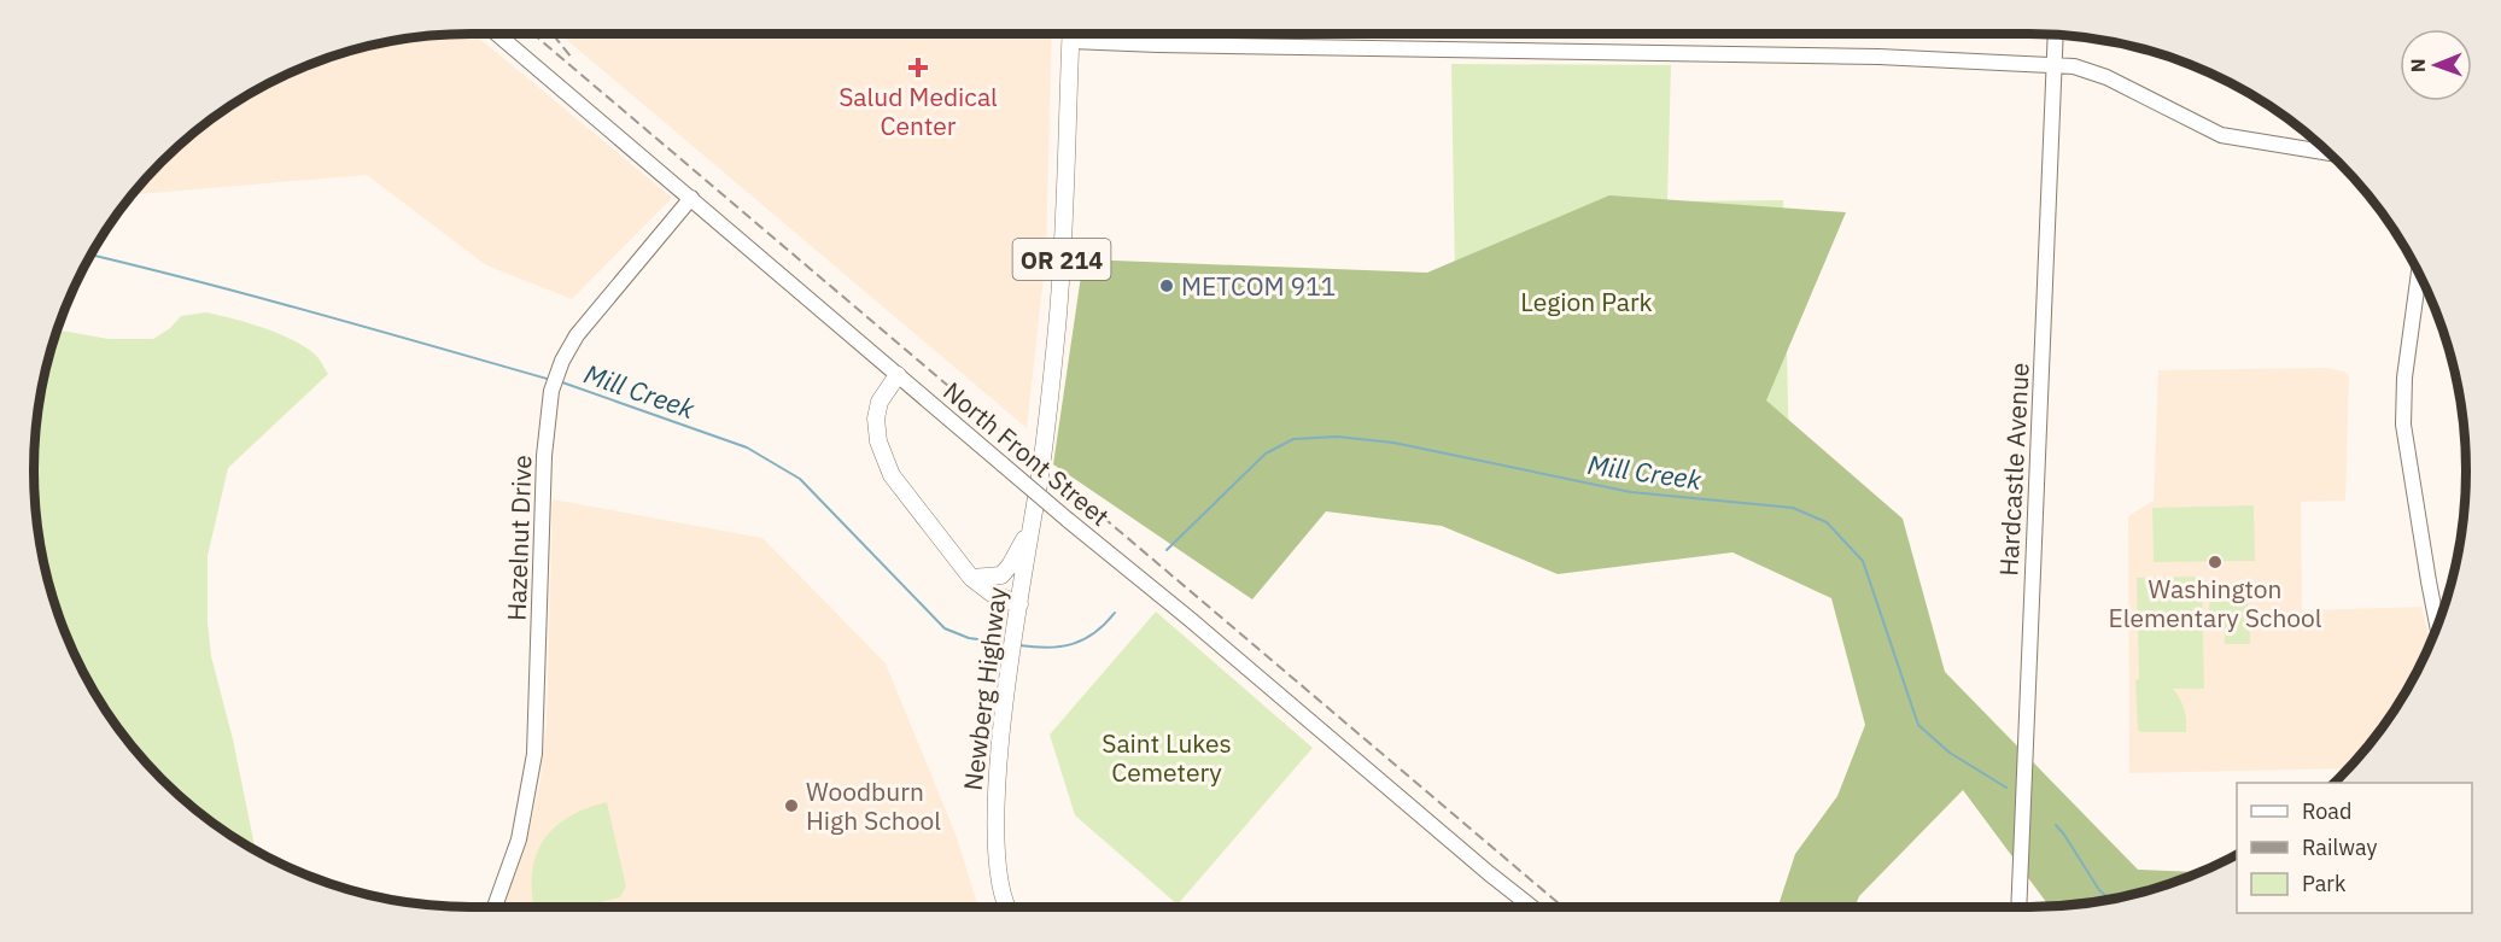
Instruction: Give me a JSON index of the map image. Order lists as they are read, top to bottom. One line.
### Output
{"streets":{"main road":["OR 214","Newberg Highway"],"street":["North Front Street","Hardcastle Avenue","Hazelnut Drive"]},"crossings":[["OR 214","Newberg Highway"],["North Front Street","Hazelnut Drive"]],"water":["Mill Creek"],"parks":["Legion Park","Saint Lukes Cemetery"],"places":{"health":["Salud Medical Center"],"other":["METCOM 911","Washington Elementary School","Woodburn High School"]},"legend":["Road","Railway","Park"],"north":"left"}
